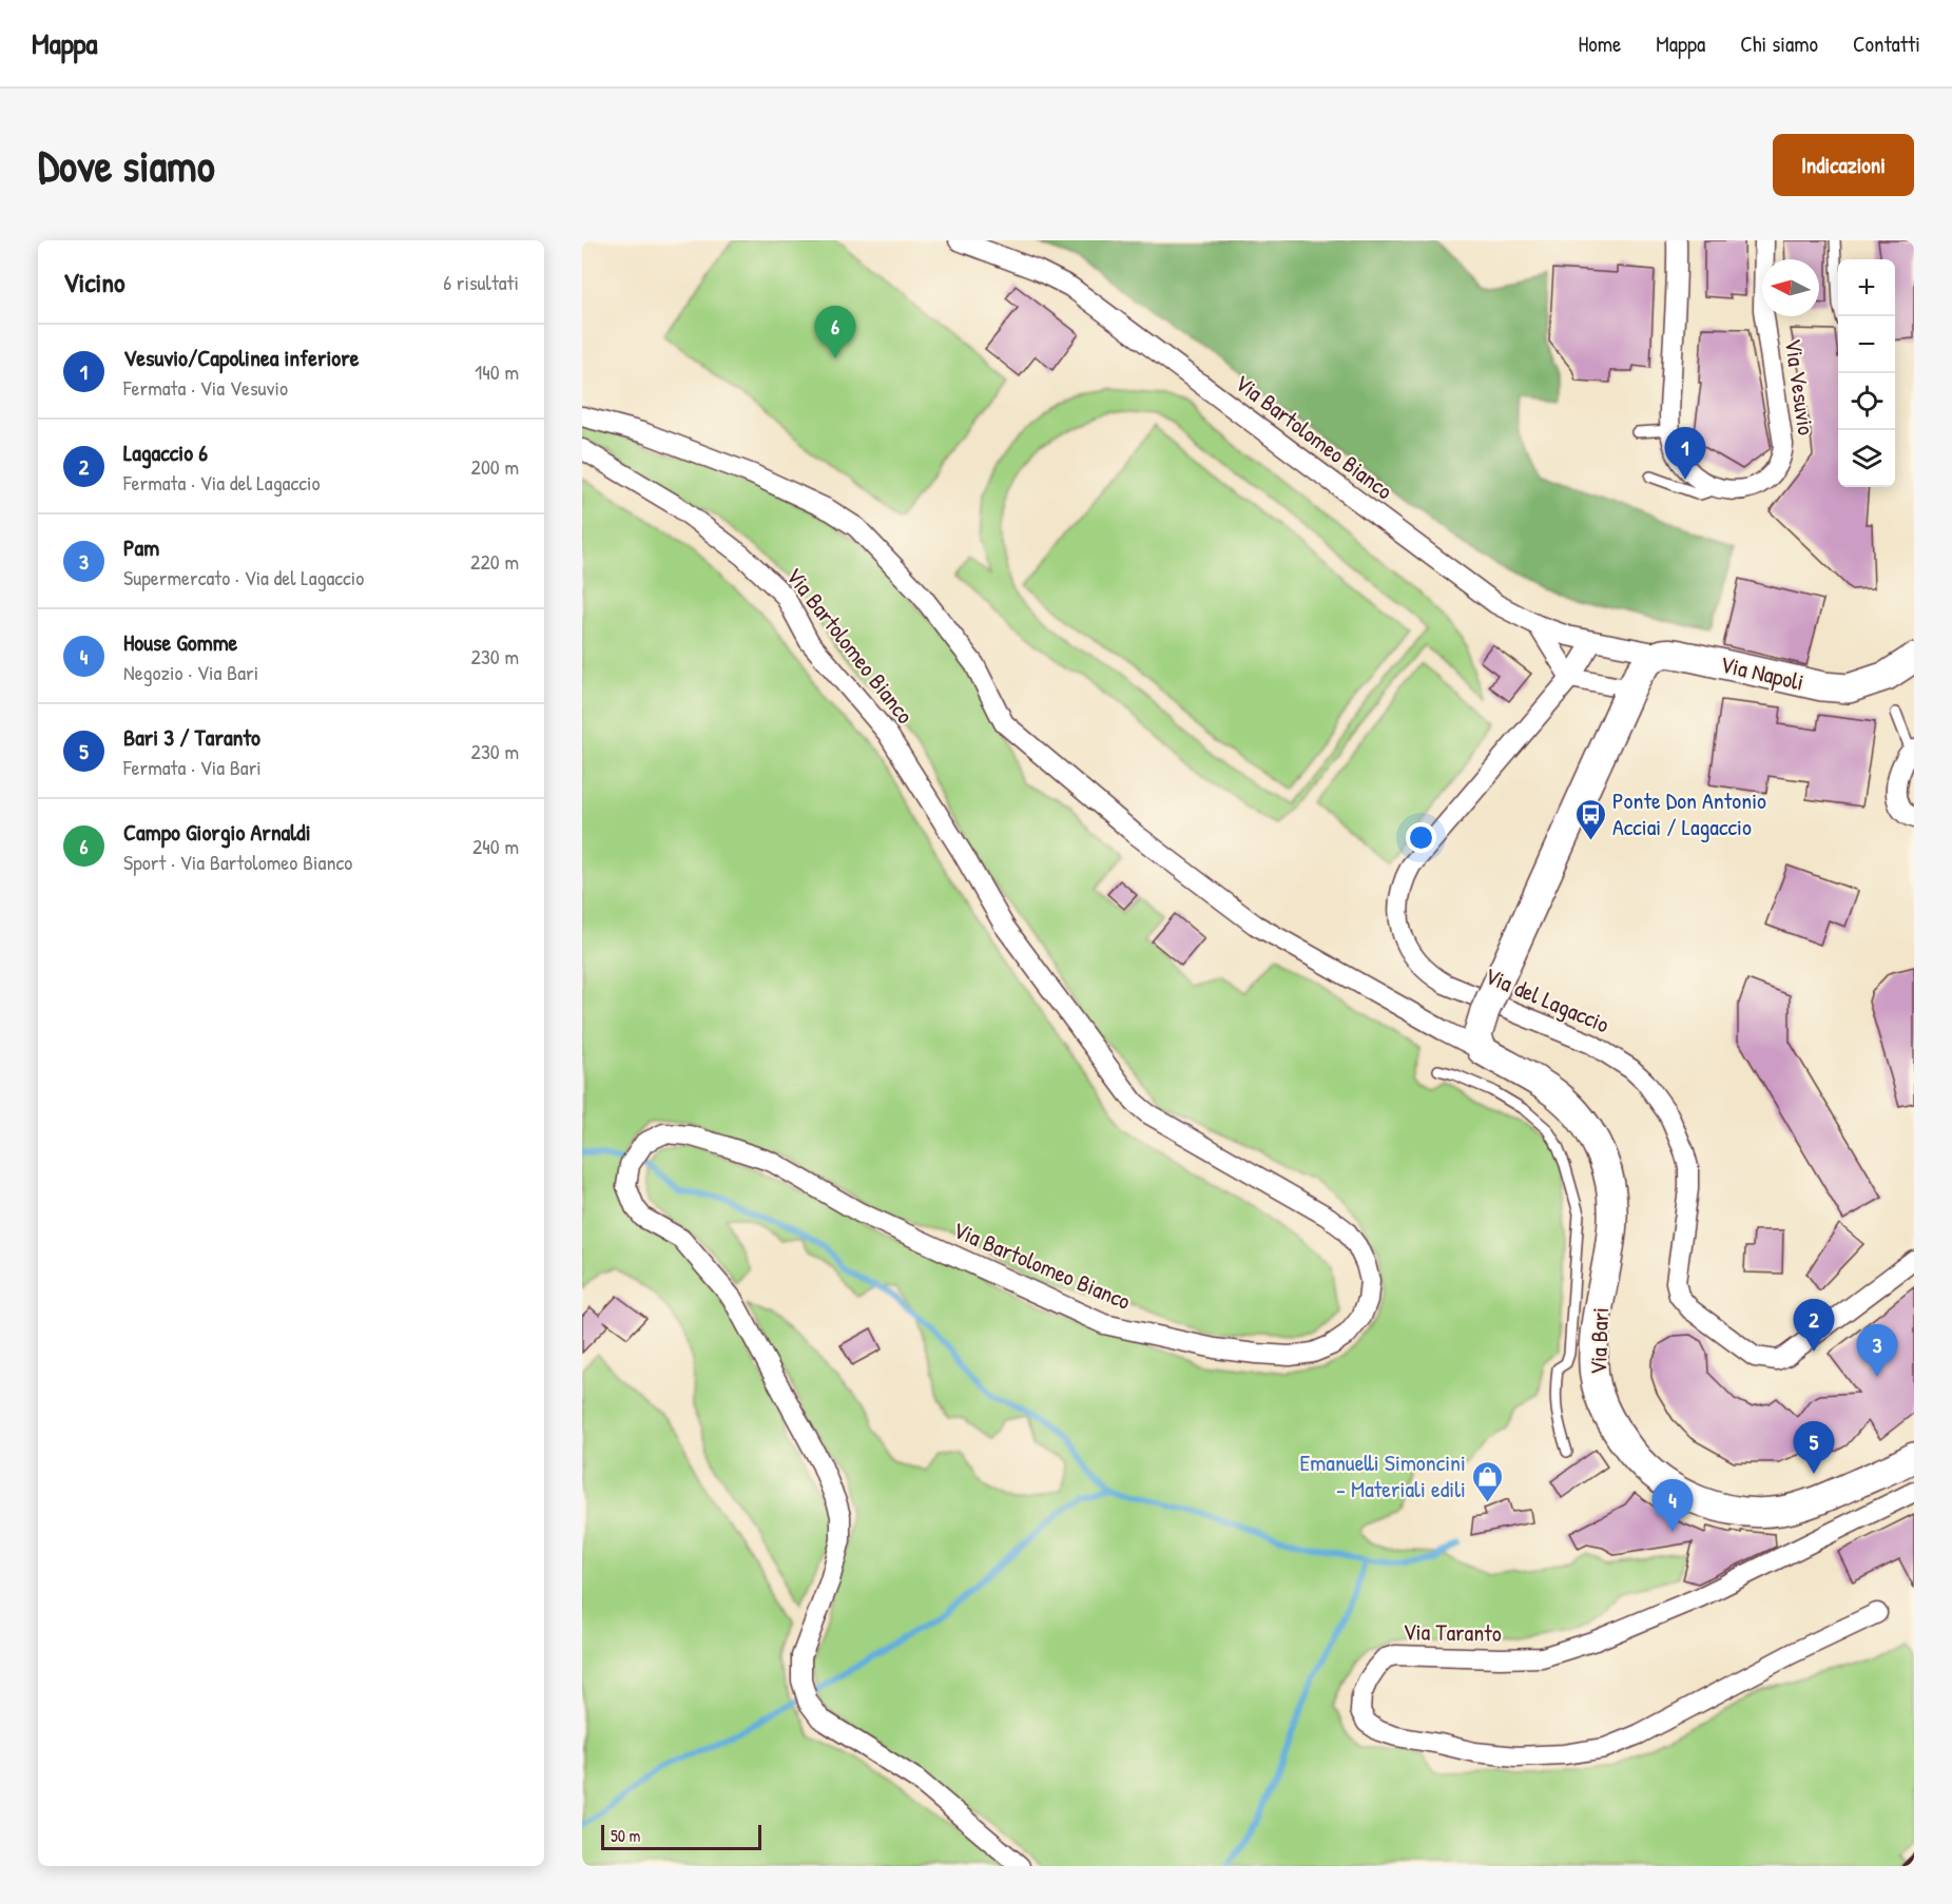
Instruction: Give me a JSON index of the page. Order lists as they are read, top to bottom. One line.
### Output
{"streets":{"street":["Via Vesuvio","Via Bartolomeo Bianco","Via Napoli","Via del Lagaccio","Via Bari","Via Taranto"]},"crossings":[["Via Bartolomeo Bianco","Via Napoli"],["Via Bartolomeo Bianco","Via del Lagaccio"]],"places":{"bus stop":["Ponte Don Antonio Acciai / Lagaccio"],"shop":["Emanuelli Simoncini - Materiali edili"]},"scale_bar":"50 m","north":"left","page":{"header":"Mappa","nav":["Home","Mappa","Chi siamo","Contatti"],"buttons":"Indicazioni","title":"Dove siamo","heading":["Vicino","6 risultati"],"map_buttons":["+","−"],"pins":["6","1","2","3","5","4"],"list":[{"mark":"1","name":"Vesuvio/Capolinea inferiore","note":"Fermata · Via Vesuvio","value":"140 m"},{"mark":"2","name":"Lagaccio 6","note":"Fermata · Via del Lagaccio","value":"200 m"},{"mark":"3","name":"Pam","note":"Supermercato · Via del Lagaccio","value":"220 m"},{"mark":"4","name":"House Gomme","note":"Negozio · Via Bari","value":"230 m"},{"mark":"5","name":"Bari 3 / Taranto","note":"Fermata · Via Bari","value":"230 m"},{"mark":"6","name":"Campo Giorgio Arnaldi","note":"Sport · Via Bartolomeo Bianco","value":"240 m"}],"scale":"50 m"}}
